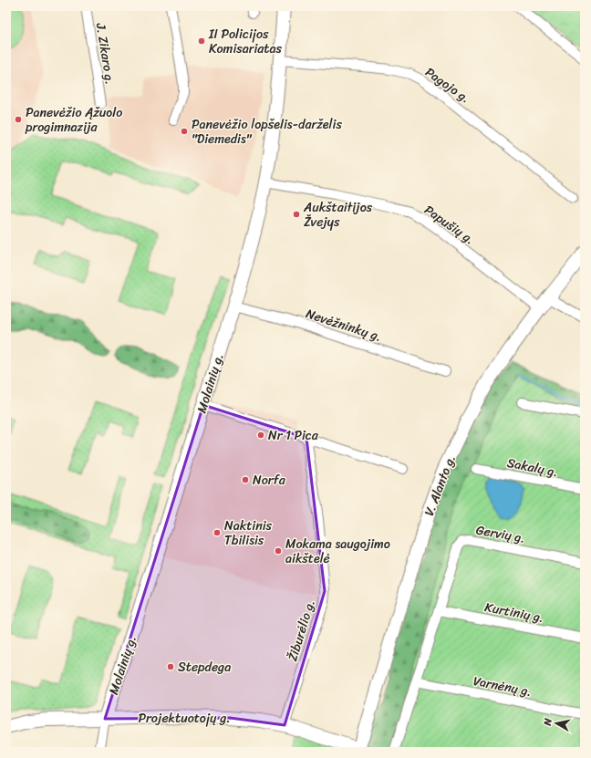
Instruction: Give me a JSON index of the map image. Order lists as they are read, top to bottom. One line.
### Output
{"streets":{"main road":["Molainių g.","V. Alanto g.","Projektuotojų g."],"street":["J. Zikaro g.","Pagojo g.","Papušių g.","Nevėžninkų g.","Sakalų g.","Gervių g.","Kurtinių g.","Žiburėlio g.","Varnėnų g."]},"crossings":[["Pagojo g.","Molainių g."],["Papušių g.","Molainių g."],["Papušių g.","V. Alanto g."],["Nevėžninkų g.","Molainių g."],["Molainių g.","Projektuotojų g."],["V. Alanto g.","Projektuotojų g."],["Gervių g.","Kurtinių g."],["Žiburėlio g.","Projektuotojų g."]],"places":["II Policijos Komisariatas","Panevėžio Ąžuolo progimnazija","Panevėžio lopšelis-darželis \"Diemedis\"","Aukštaitijos Žvejys","Nr 1 Pica","Norfa","Naktinis Tbilisis","Mokama saugojimo aikštelė","Stepdega"],"north":"left"}
